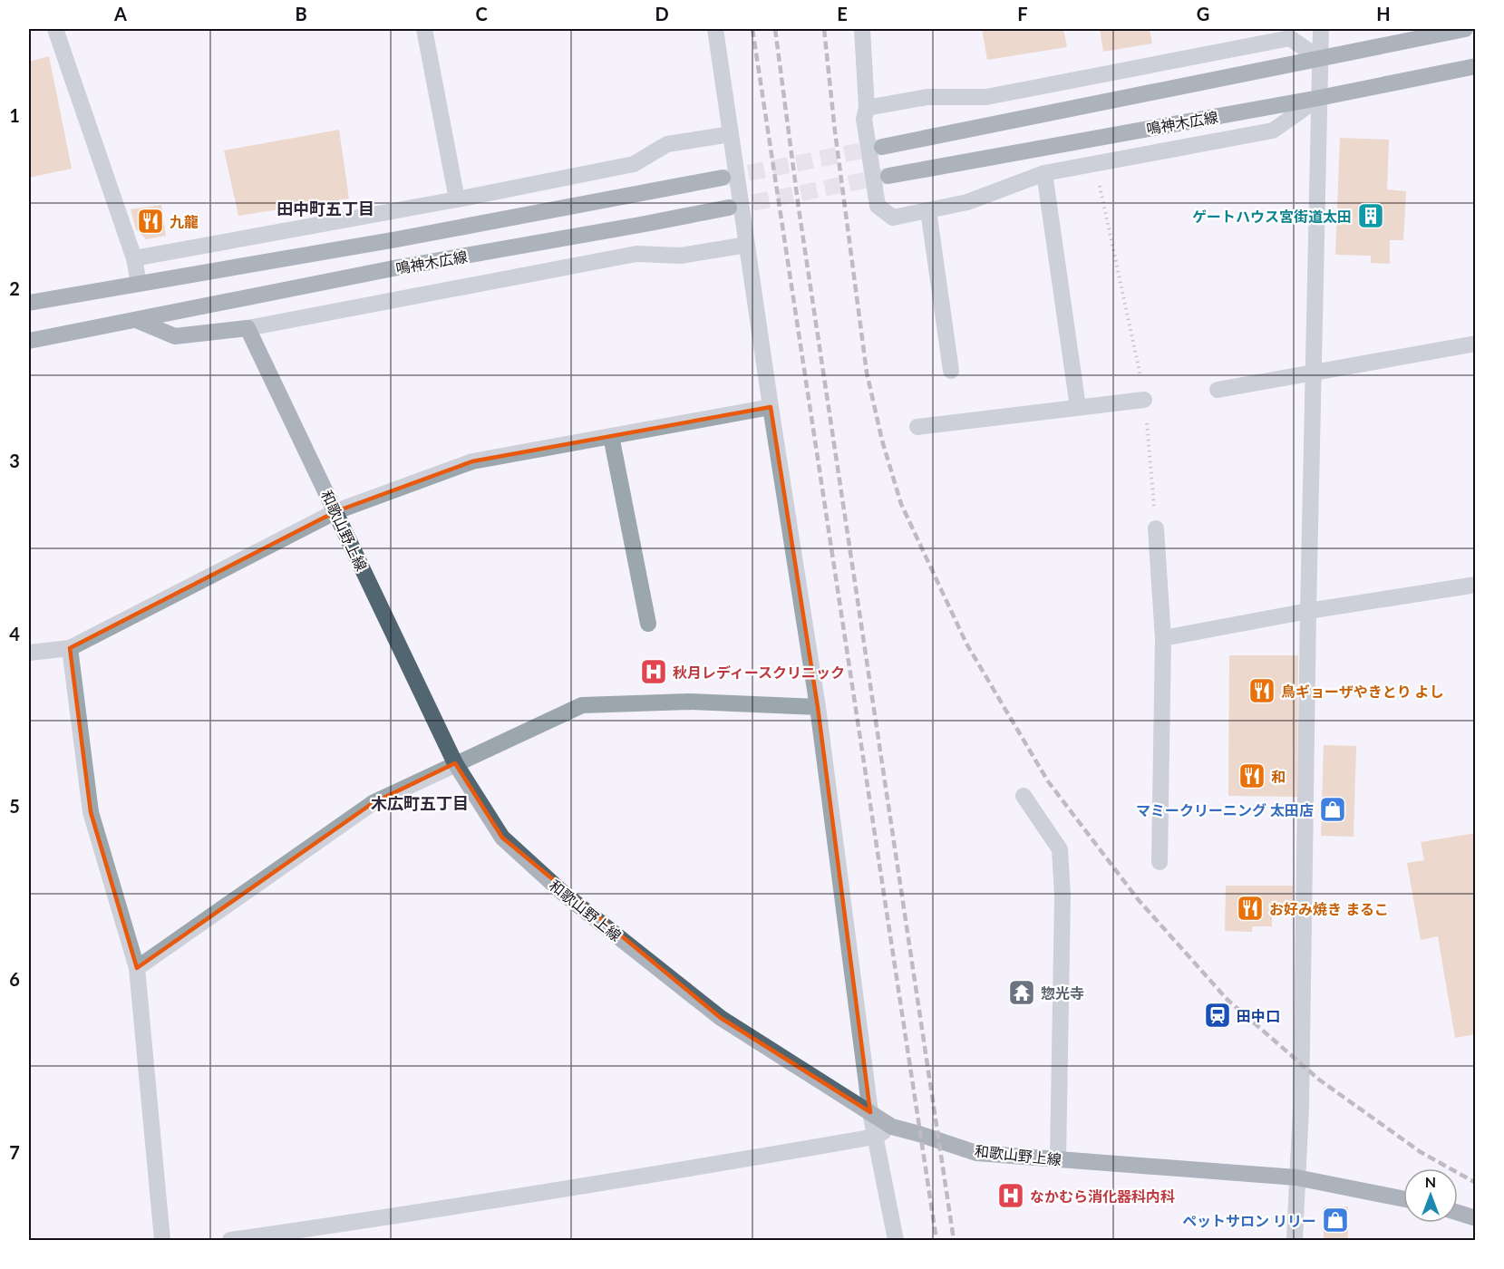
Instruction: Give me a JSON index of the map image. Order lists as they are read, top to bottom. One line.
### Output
{"streets":{"main road":["鳴神木広線","和歌山野上線"]},"districts":["田中町五丁目","木広町五丁目"],"places":{"building":["ゲートハウス宮街道太田"],"restaurant":["九龍","鳥ギョーザやきとり よし","和","お好み焼き まるこ"],"hospital":["秋月レディースクリニック","なかむら消化器科内科"],"shop":["マミークリーニング 太田店","ペットサロン リリー"],"temple":["惣光寺"],"station":["田中口"]},"north":"top","grid":{"columns":["A","B","C","D","E","F","G","H"],"rows":["1","2","3","4","5","6","7"]}}
